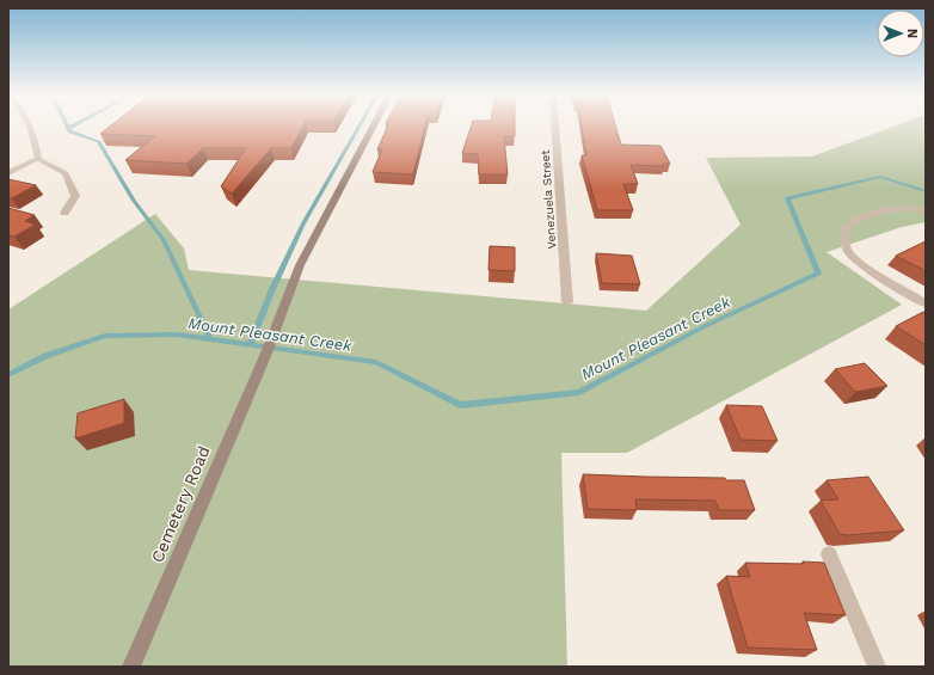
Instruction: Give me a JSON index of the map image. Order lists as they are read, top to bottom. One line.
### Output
{"streets":{"street":["Venezuela Street","Cemetery Road"]},"water":["Mount Pleasant Creek"],"north":"right"}
